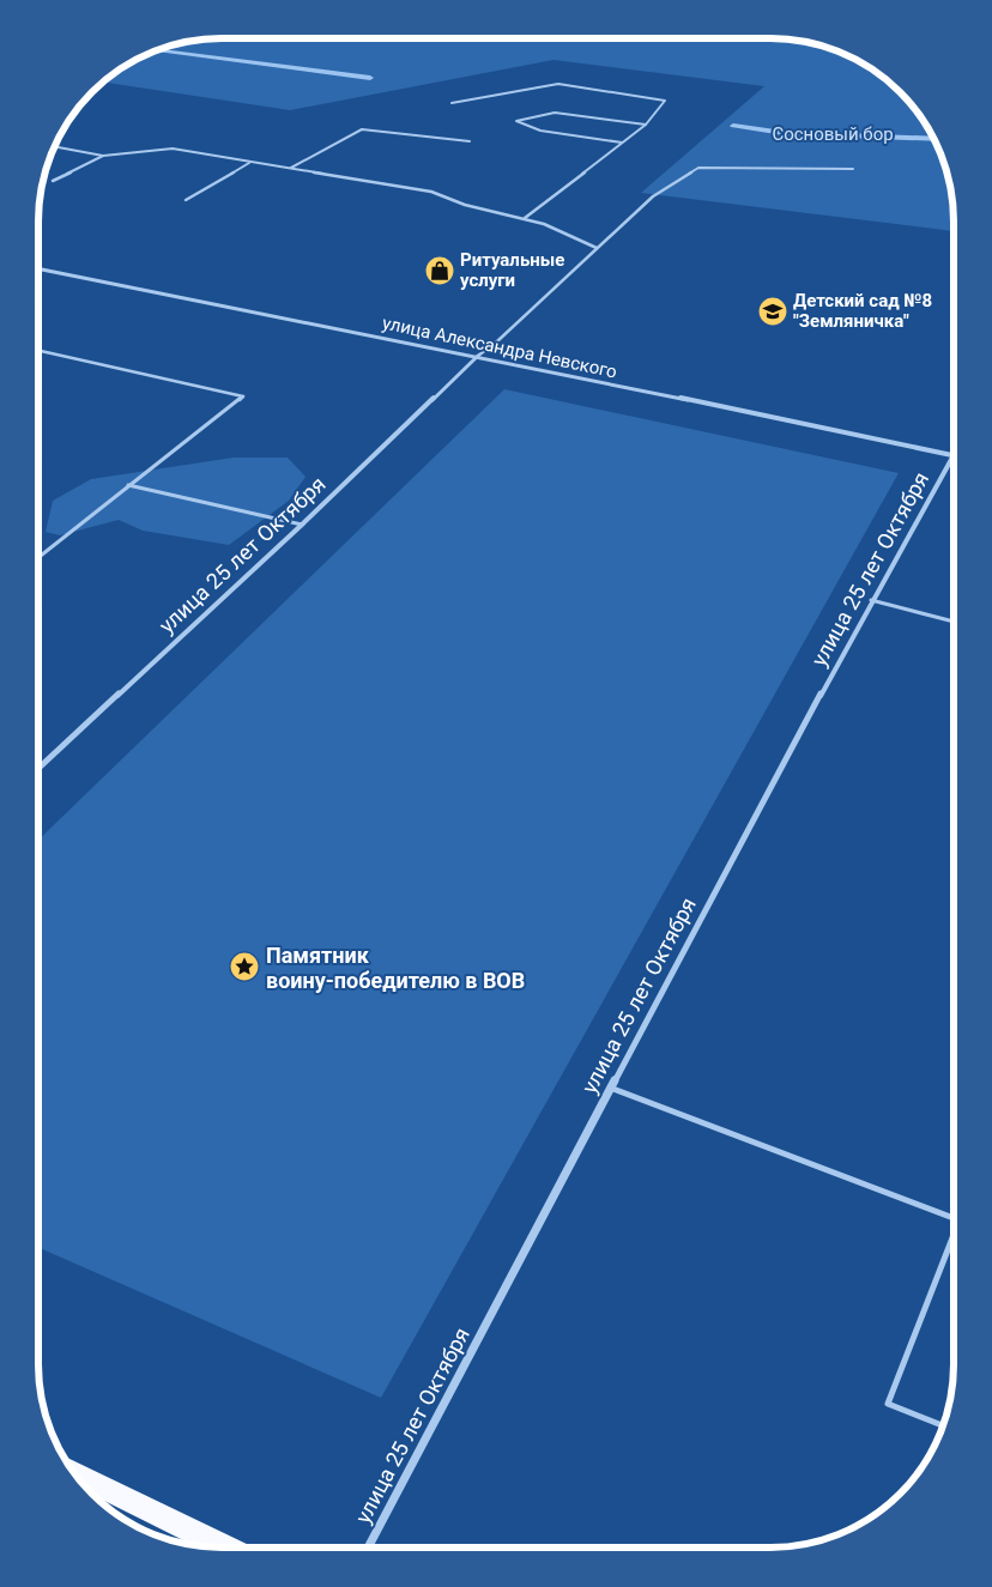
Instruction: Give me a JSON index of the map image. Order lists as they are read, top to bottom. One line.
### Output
{"streets":{"street":["улица Александра Невского","улица 25 лет Октября"]},"crossings":[["улица Александра Невского","улица 25 лет Октября"]],"parks":["Сосновый бор"],"places":{"shop":["Ритуальные услуги"],"school or university":["Детский сад №8 \"Земляничка\""],"place":["Памятник воину-победителю в ВОВ"]}}
